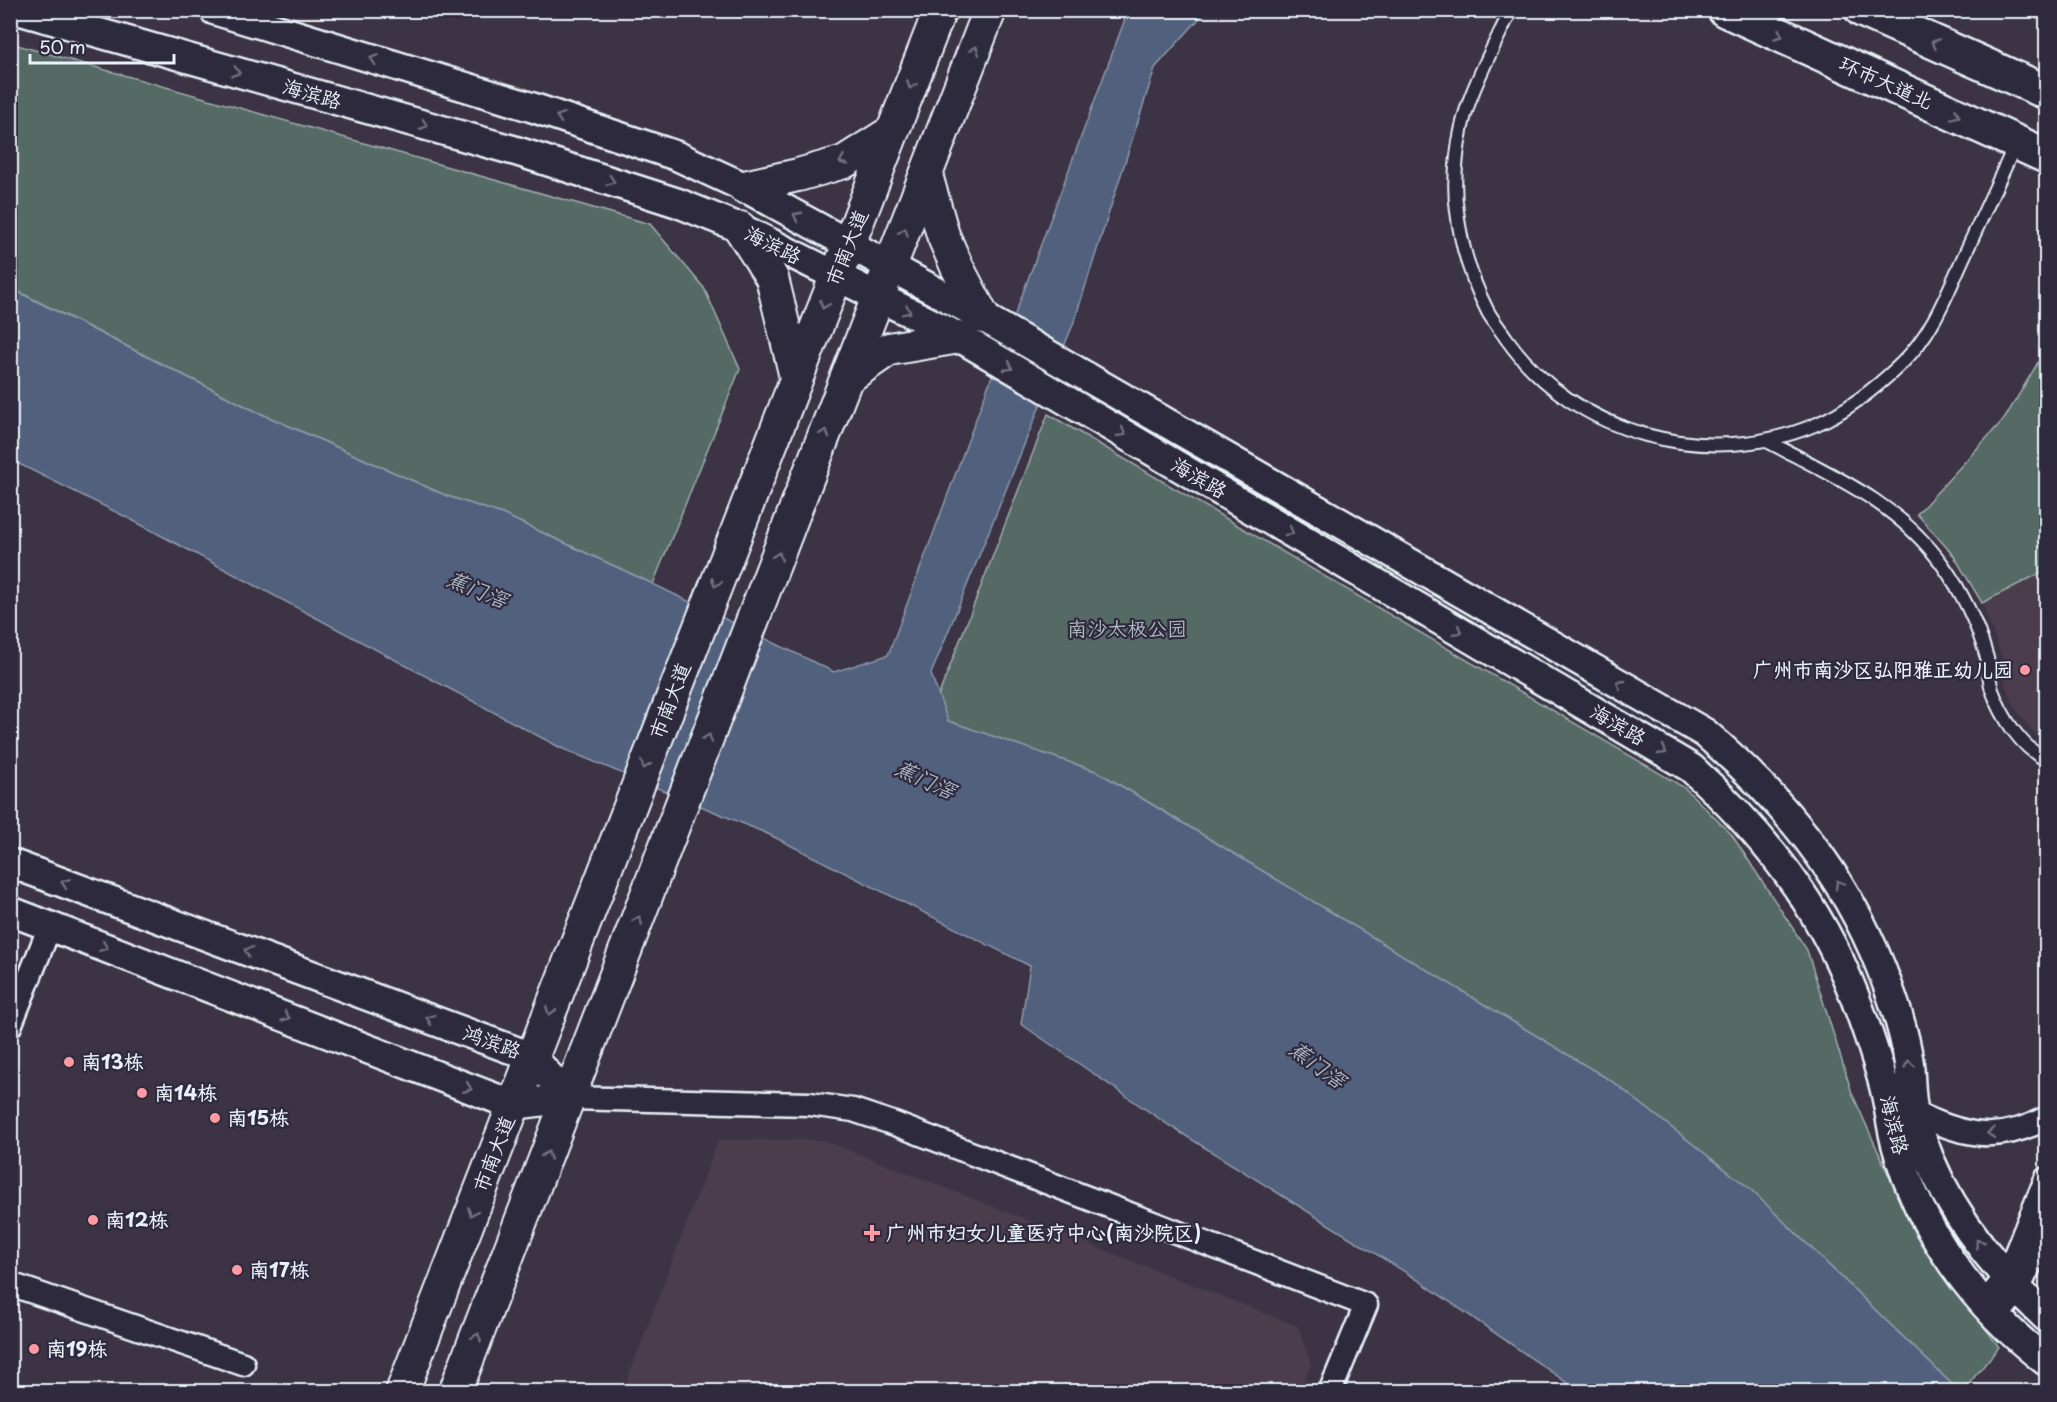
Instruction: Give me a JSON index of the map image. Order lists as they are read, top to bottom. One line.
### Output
{"streets":{"main road":["环市大道北","市南大道"],"street":["海滨路","鸿滨路"]},"crossings":[["海滨路","市南大道"],["市南大道","鸿滨路"]],"water":["蕉门滘"],"parks":["南沙太极公园"],"places":{"other":["广州市南沙区弘阳雅正幼儿园","南13栋","南14栋","南15栋","南12栋","南17栋","南19栋"],"health":["广州市妇女儿童医疗中心(南沙院区)"]},"scale_bar":"50 m"}
